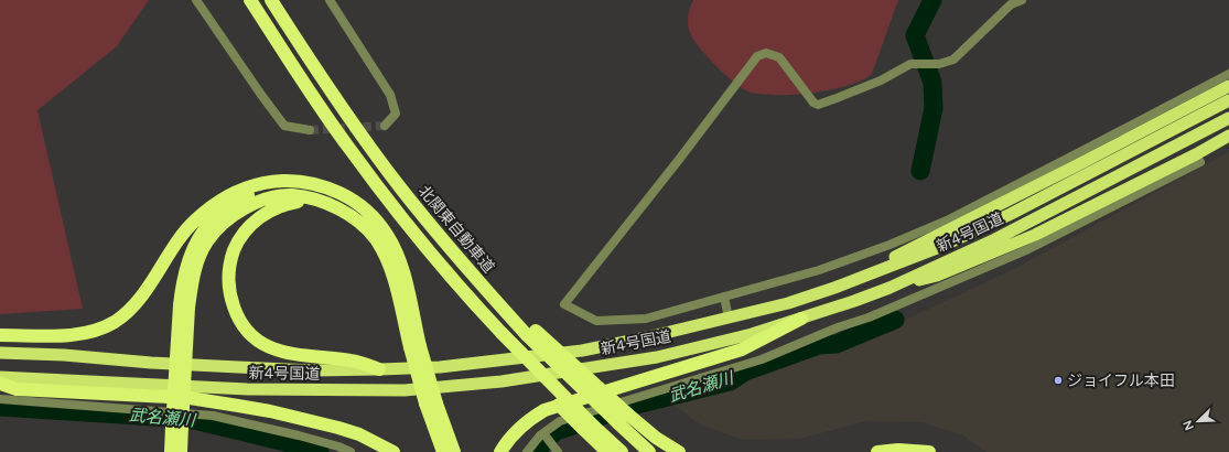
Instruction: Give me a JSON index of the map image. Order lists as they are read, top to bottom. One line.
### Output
{"streets":{"highway":["北関東自動車道","新4号国道"]},"water":["武名瀬川"],"places":["ジョイフル本田"],"north":"bottom left"}
